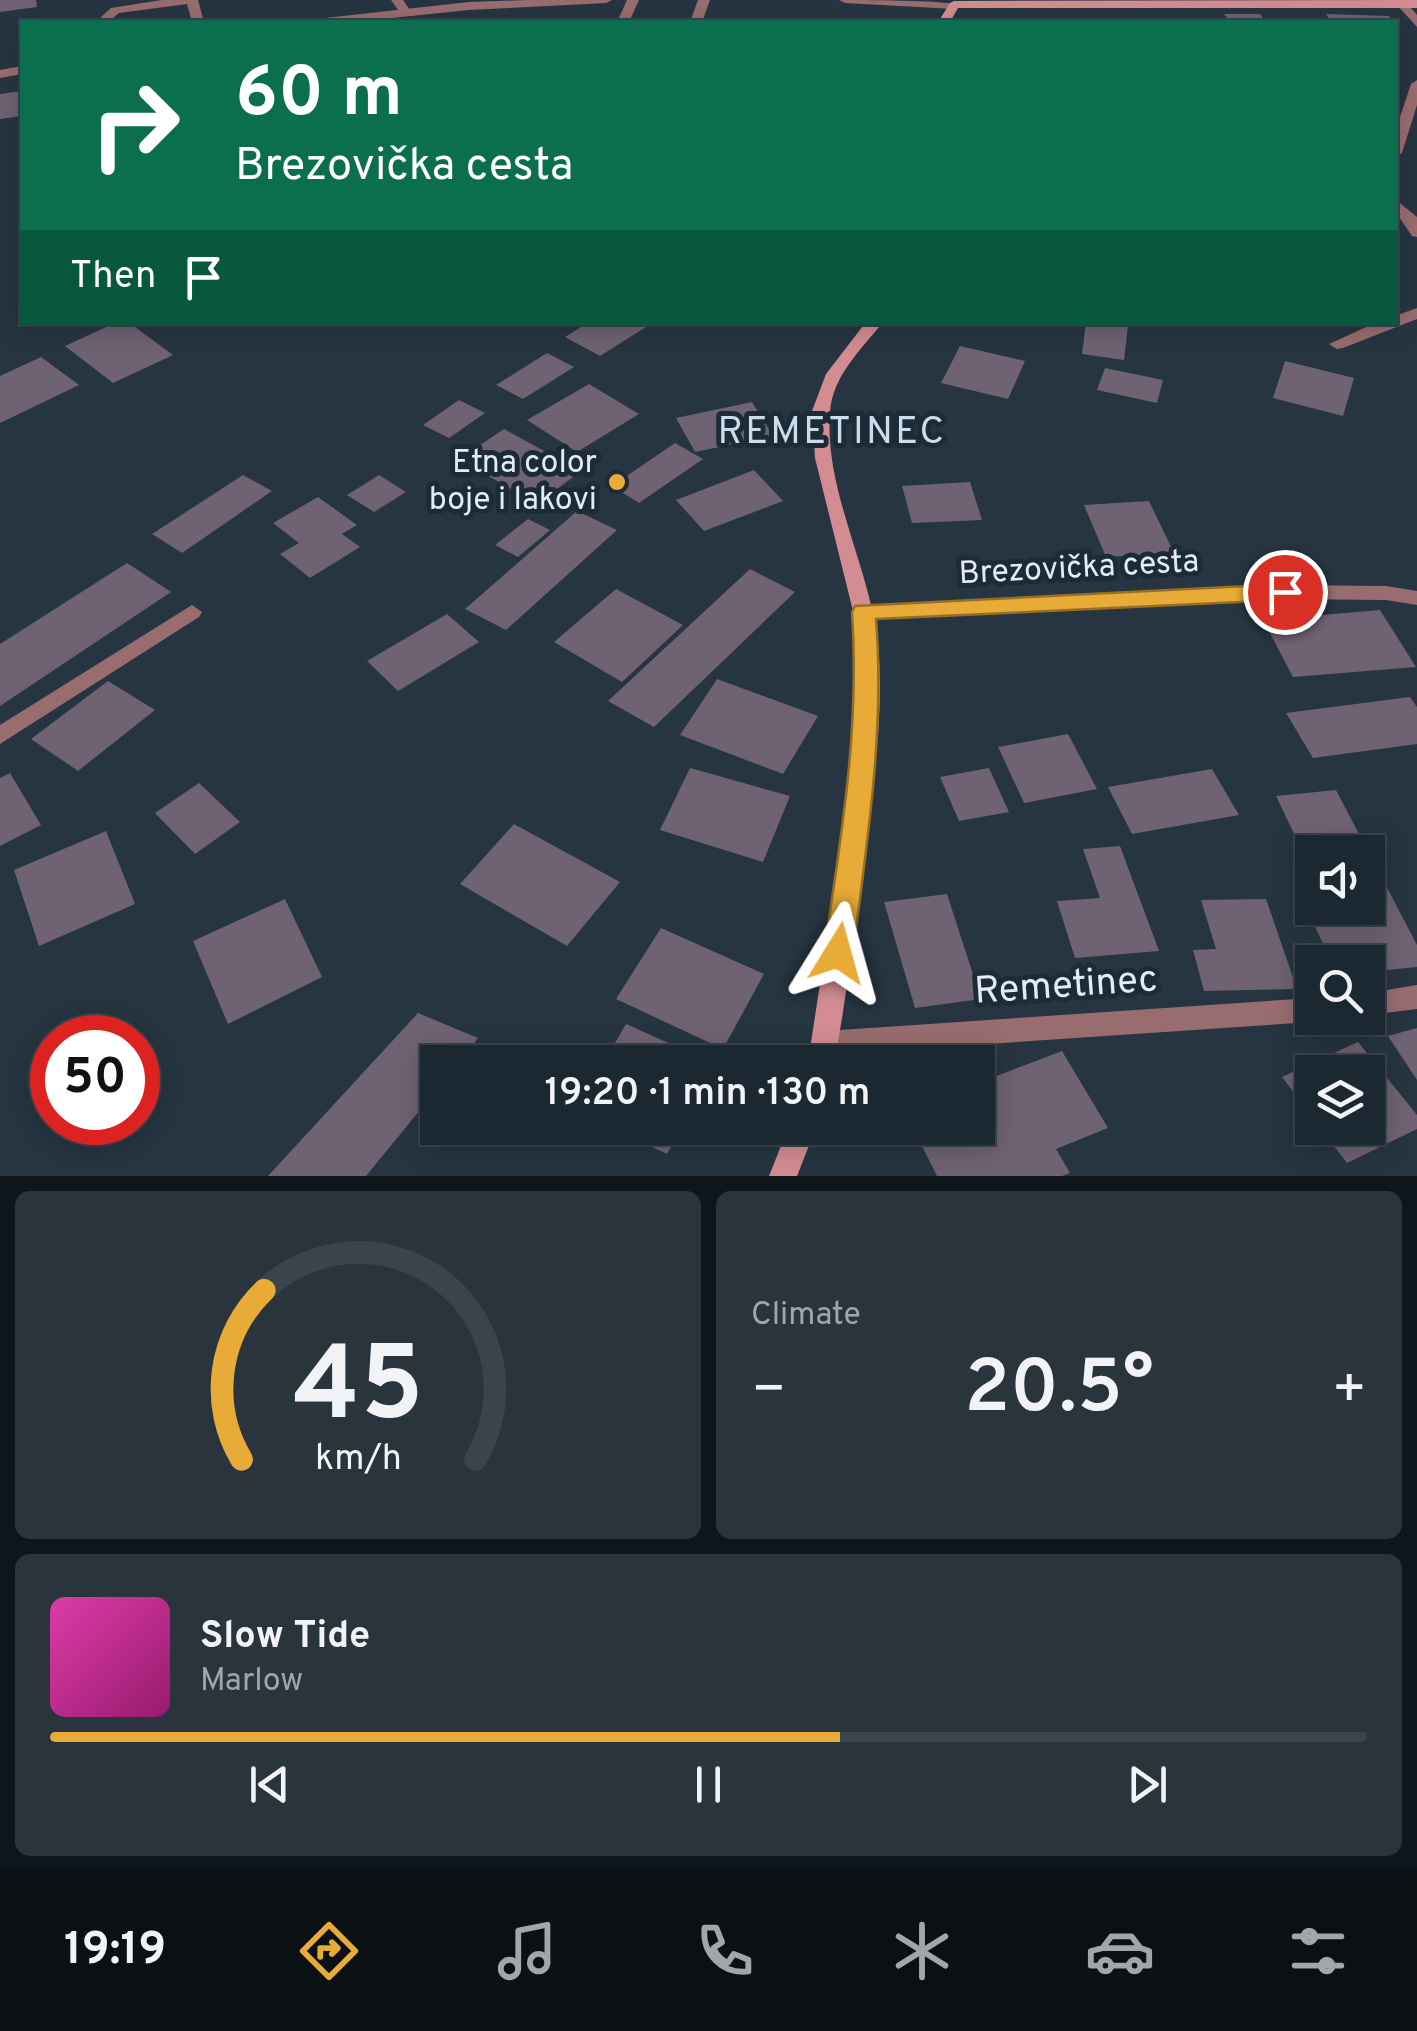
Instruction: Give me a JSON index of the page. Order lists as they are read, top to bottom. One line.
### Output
{"streets":{"street":["Brezovička cesta","Remetinec"]},"districts":["REMETINEC"],"places":["Etna color boje i lakovi"],"page":{"turn":["60 m","Brezovička cesta"],"then":"Then","limit":"50","trip":"19:20 · 1 min · 130 m","tile":"Climate","heat":["−","20.5°","+"],"song":["Slow Tide","Marlow"],"tabs":"19:19","gauge":["45","km/h"]}}
